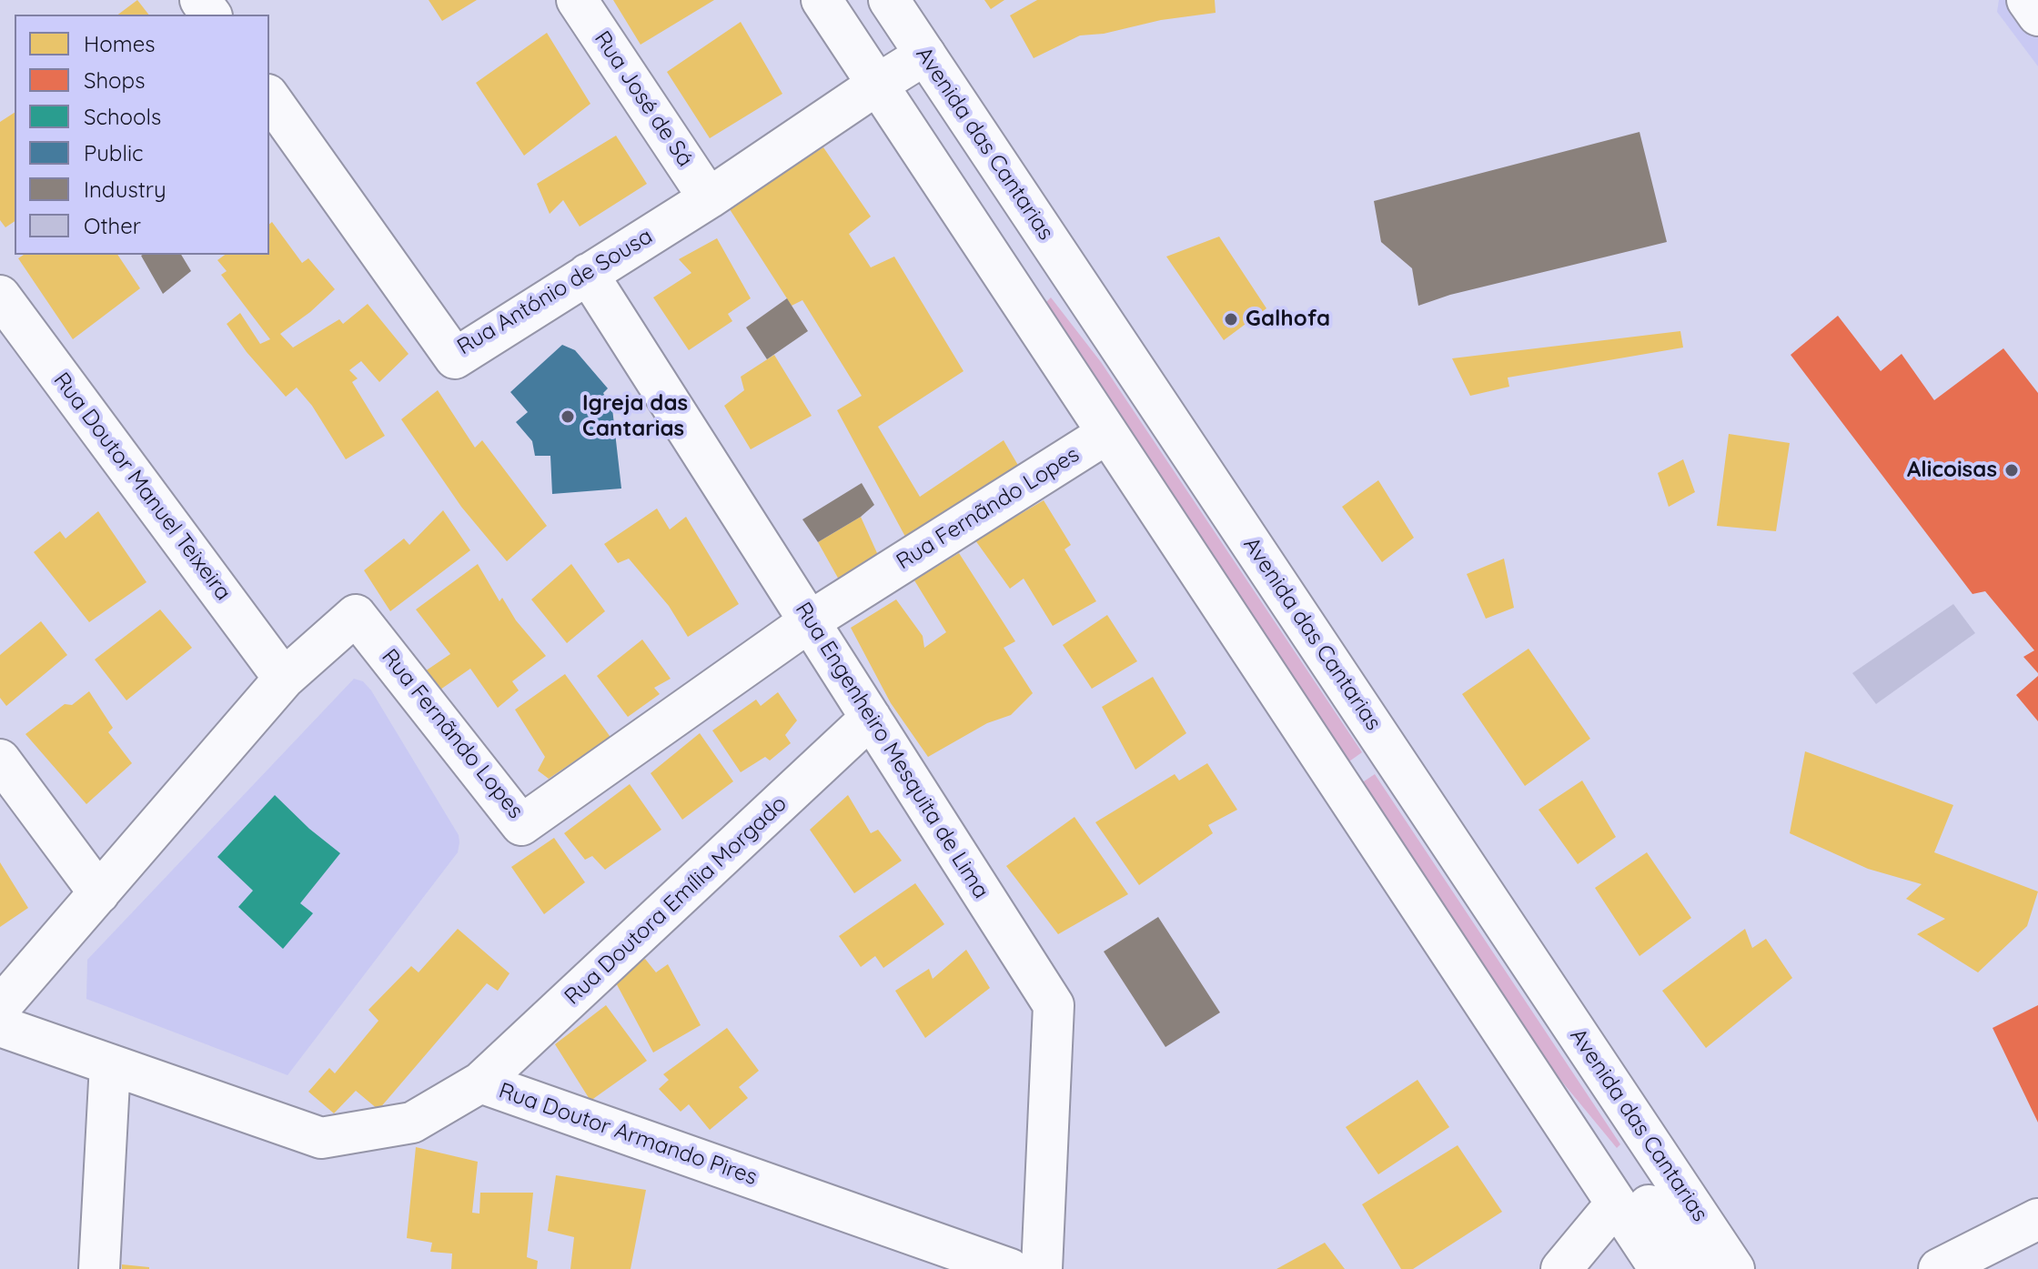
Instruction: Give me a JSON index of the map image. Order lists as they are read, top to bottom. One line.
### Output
{"streets":{"street":["Rua José de Sá","Avenida das Cantarias","Rua António de Sousa","Rua Doutor Manuel Teixeira","Rua Fernãndo Lopes","Rua Engenheiro Mesquita de Lima","Rua Doutora Emília Morgado","Rua Doutor Armando Pires"]},"crossings":[["Rua José de Sá","Rua António de Sousa"],["Avenida das Cantarias","Rua António de Sousa"],["Rua António de Sousa","Rua Engenheiro Mesquita de Lima"],["Rua Doutor Manuel Teixeira","Rua Fernãndo Lopes"],["Rua Fernãndo Lopes","Rua Engenheiro Mesquita de Lima"],["Rua Engenheiro Mesquita de Lima","Rua Doutora Emília Morgado"],["Rua Doutora Emília Morgado","Rua Doutor Armando Pires"]],"places":["Galhofa","Igreja das Cantarias","Alicoisas"],"legend":["Homes","Shops","Schools","Public","Industry","Other"]}
